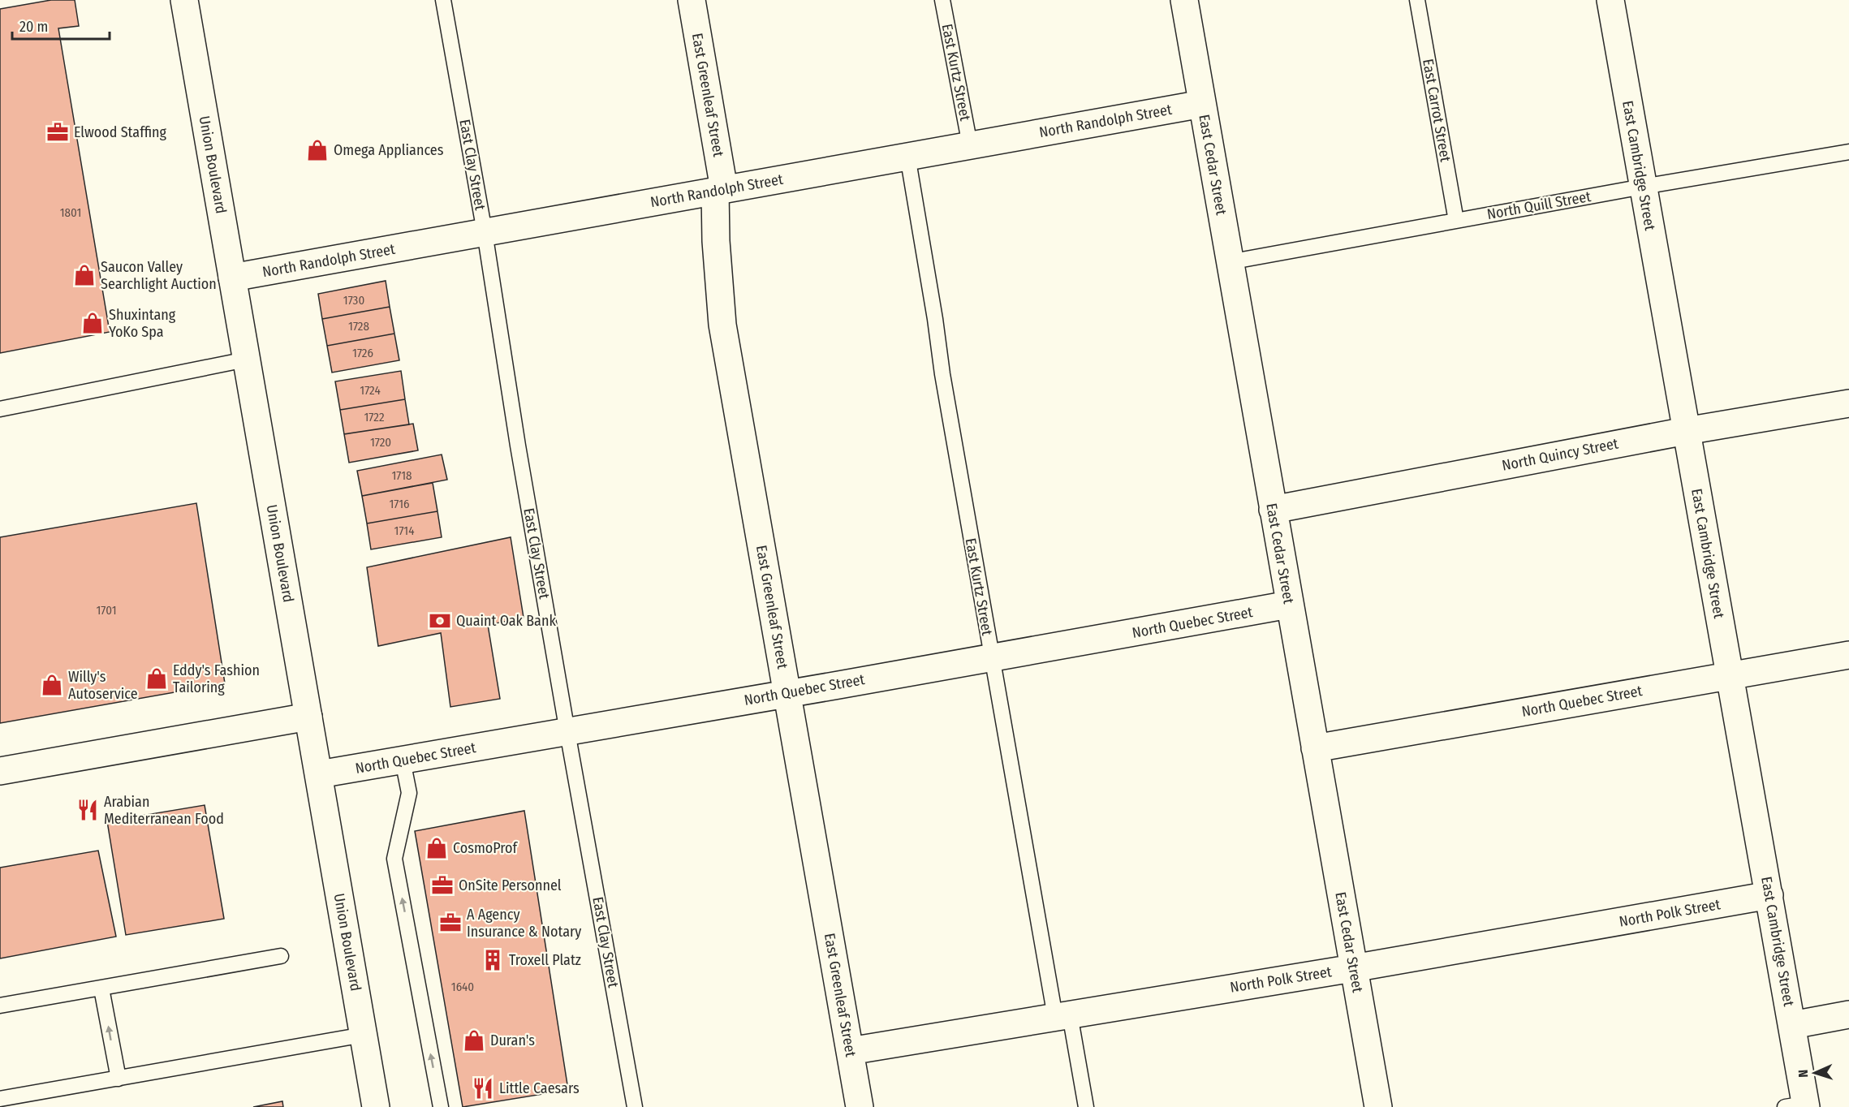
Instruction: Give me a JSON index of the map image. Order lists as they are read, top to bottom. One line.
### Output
{"streets":{"street":["East Greenleaf Street","North Randolph Street","Union Boulevard","East Cedar Street","East Cambridge Street","North Quincy Street","North Quebec Street","North Polk Street"],"lane":["East Kurtz Street","East Carrot Street","East Clay Street","North Quill Street"]},"crossings":[["East Kurtz Street","North Randolph Street"],["East Kurtz Street","North Quebec Street"],["East Kurtz Street","North Polk Street"],["East Greenleaf Street","North Randolph Street"],["East Greenleaf Street","North Quebec Street"],["East Greenleaf Street","North Polk Street"],["East Carrot Street","North Quill Street"],["North Randolph Street","Union Boulevard"],["North Randolph Street","East Clay Street"],["North Randolph Street","East Cedar Street"],["Union Boulevard","North Quebec Street"],["East Clay Street","North Quebec Street"],["East Cedar Street","North Quill Street"],["East Cedar Street","North Quincy Street"],["East Cedar Street","North Quebec Street"],["East Cedar Street","North Polk Street"],["East Cambridge Street","North Quill Street"],["East Cambridge Street","North Quincy Street"],["East Cambridge Street","North Quebec Street"],["East Cambridge Street","North Polk Street"]],"places":{"office":["Elwood Staffing","OnSite Personnel","A Agency Insurance & Notary"],"shop":["Omega Appliances","Saucon Valley Searchlight Auction","Shuxintang YoKo Spa","Eddy's Fashion Tailoring","Willy's Autoservice","CosmoProf","Duran's"],"bank":["Quaint Oak Bank"],"restaurant":["Arabian Mediterranean Food","Little Caesars"],"building":["Troxell Platz"]},"house_numbers":["1801","1730","1728","1726","1724","1722","1720","1718","1716","1714","1701","1640"],"scale_bar":"20 m","north":"left"}
